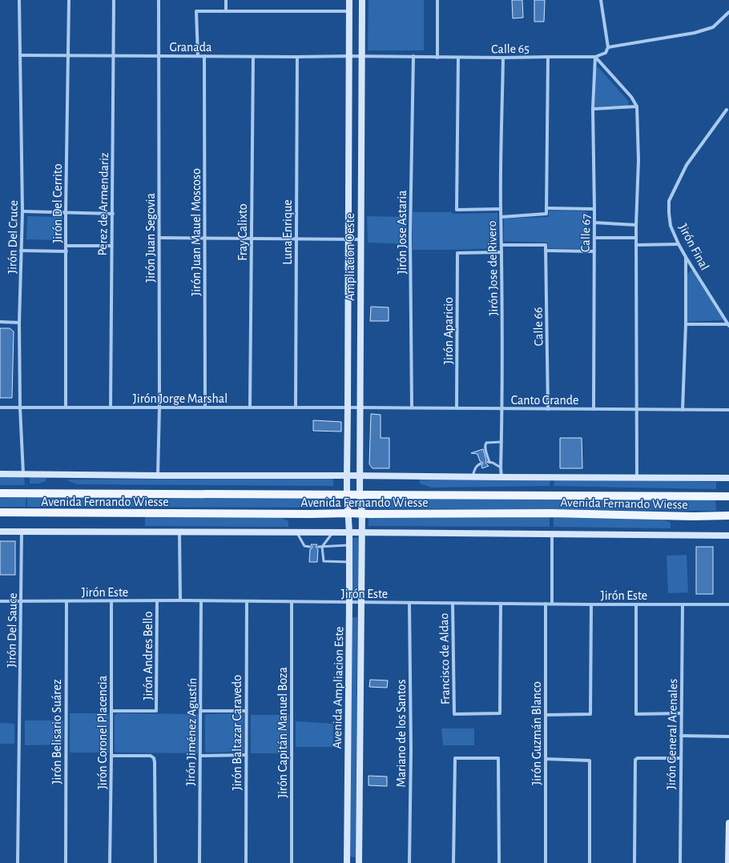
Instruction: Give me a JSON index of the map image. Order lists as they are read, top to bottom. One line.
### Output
{"streets":{"main road":["Ampliacion Oeste","Avenida Fernando Wiesse","Avenida Ampliacion Este"],"street":["Granada","Calle 65","Jirón Del Cerrito","Perez de Armendariz","Jirón Juan Mauel Moscoso","Fray Calixto","Luna Enrique","Jirón Jose Astaria","Calle 67","Jirón Del Cruce","Jirón Juan Segovia","Jirón Final","Jirón Jose de Rivero","Calle 66","Jirón Aparicio","Jirón Jorge Marshal","Canto Grande","Jirón Este","Jirón Del Sauce","Jirón Andres Bello","Francisco de Aldao","Jirón Belisario Suárez","Jirón Jiménez Agustín","Jirón Coronel Placencia","Jirón Baltazar Caravedo","Jirón Capitán Manuel Boza","Mariano de los Santos","Jirón Guzmán Blanco","Jirón General Arenales"]},"crossings":[["Granada","Calle 65"],["Granada","Jirón Del Cerrito"],["Granada","Perez de Armendariz"],["Granada","Jirón Juan Mauel Moscoso"],["Granada","Fray Calixto"],["Granada","Luna Enrique"],["Granada","Jirón Del Cruce"],["Granada","Jirón Juan Segovia"],["Granada","Ampliacion Oeste"],["Calle 65","Jirón Jose Astaria"],["Calle 65","Calle 67"],["Calle 65","Ampliacion Oeste"],["Calle 65","Jirón Jose de Rivero"],["Jirón Del Cerrito","Jirón Jorge Marshal"],["Perez de Armendariz","Jirón Jorge Marshal"],["Jirón Juan Mauel Moscoso","Jirón Jorge Marshal"],["Fray Calixto","Jirón Jorge Marshal"],["Luna Enrique","Jirón Jorge Marshal"],["Jirón Jose Astaria","Canto Grande"],["Calle 67","Canto Grande"],["Jirón Del Cruce","Jirón Jorge Marshal"],["Jirón Del Cruce","Avenida Fernando Wiesse"],["Jirón Juan Segovia","Jirón Jorge Marshal"],["Jirón Juan Segovia","Avenida Fernando Wiesse"],["Ampliacion Oeste","Jirón Jorge Marshal"],["Ampliacion Oeste","Canto Grande"],["Ampliacion Oeste","Avenida Fernando Wiesse"],["Ampliacion Oeste","Avenida Ampliacion Este"],["Jirón Jose de Rivero","Calle 66"],["Jirón Jose de Rivero","Jirón Aparicio"],["Jirón Jose de Rivero","Canto Grande"],["Jirón Jose de Rivero","Avenida Fernando Wiesse"],["Calle 66","Canto Grande"],["Jirón Aparicio","Canto Grande"],["Jirón Jorge Marshal","Canto Grande"],["Avenida Fernando Wiesse","Avenida Ampliacion Este"],["Jirón Este","Jirón Del Sauce"],["Jirón Este","Jirón Andres Bello"],["Jirón Este","Francisco de Aldao"],["Jirón Este","Avenida Ampliacion Este"],["Jirón Este","Jirón Belisario Suárez"],["Jirón Este","Jirón Jiménez Agustín"],["Jirón Este","Jirón Coronel Placencia"],["Jirón Este","Jirón Baltazar Caravedo"],["Jirón Este","Jirón Capitán Manuel Boza"],["Jirón Este","Mariano de los Santos"],["Jirón Este","Jirón Guzmán Blanco"],["Jirón Este","Jirón General Arenales"],["Jirón Andres Bello","Jirón Coronel Placencia"]]}
